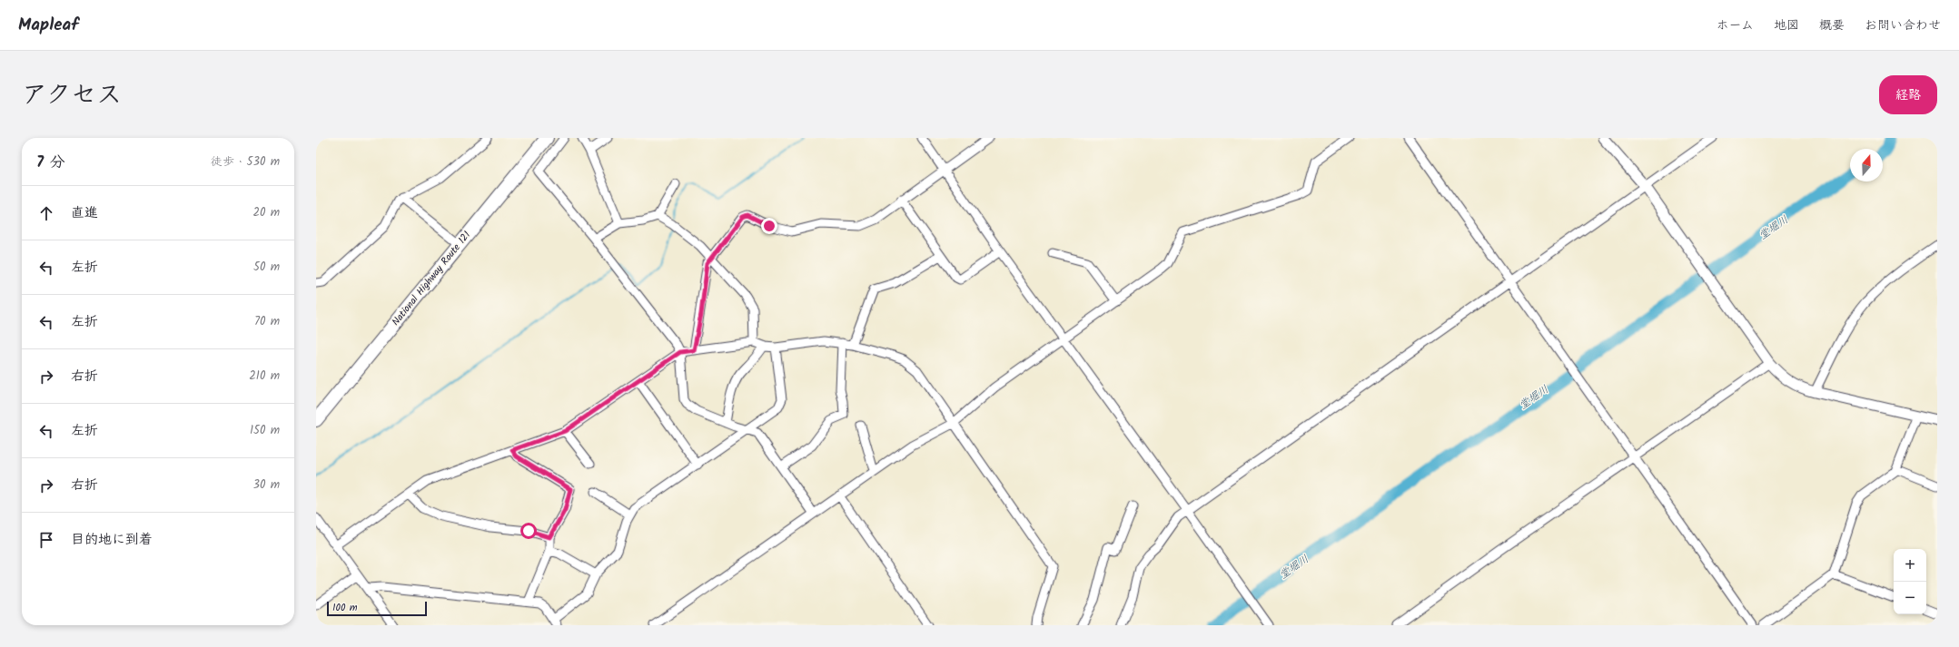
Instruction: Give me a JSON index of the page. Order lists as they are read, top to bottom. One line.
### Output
{"streets":{"highway":["National Highway Route 121"]},"water":["堂堀川"],"scale_bar":"100 m","north":"top","page":{"header":"Mapleaf","nav":["ホーム","地図","概要","お問い合わせ"],"title":"アクセス","buttons":"経路","heading":["7 分","徒歩 · 530 m"],"list":[["直進","20 m"],["左折","50 m"],["左折","70 m"],["右折","210 m"],["左折","150 m"],["右折","30 m"],"目的地に到着"],"map_buttons":["+","−"],"scale":"100 m"}}
